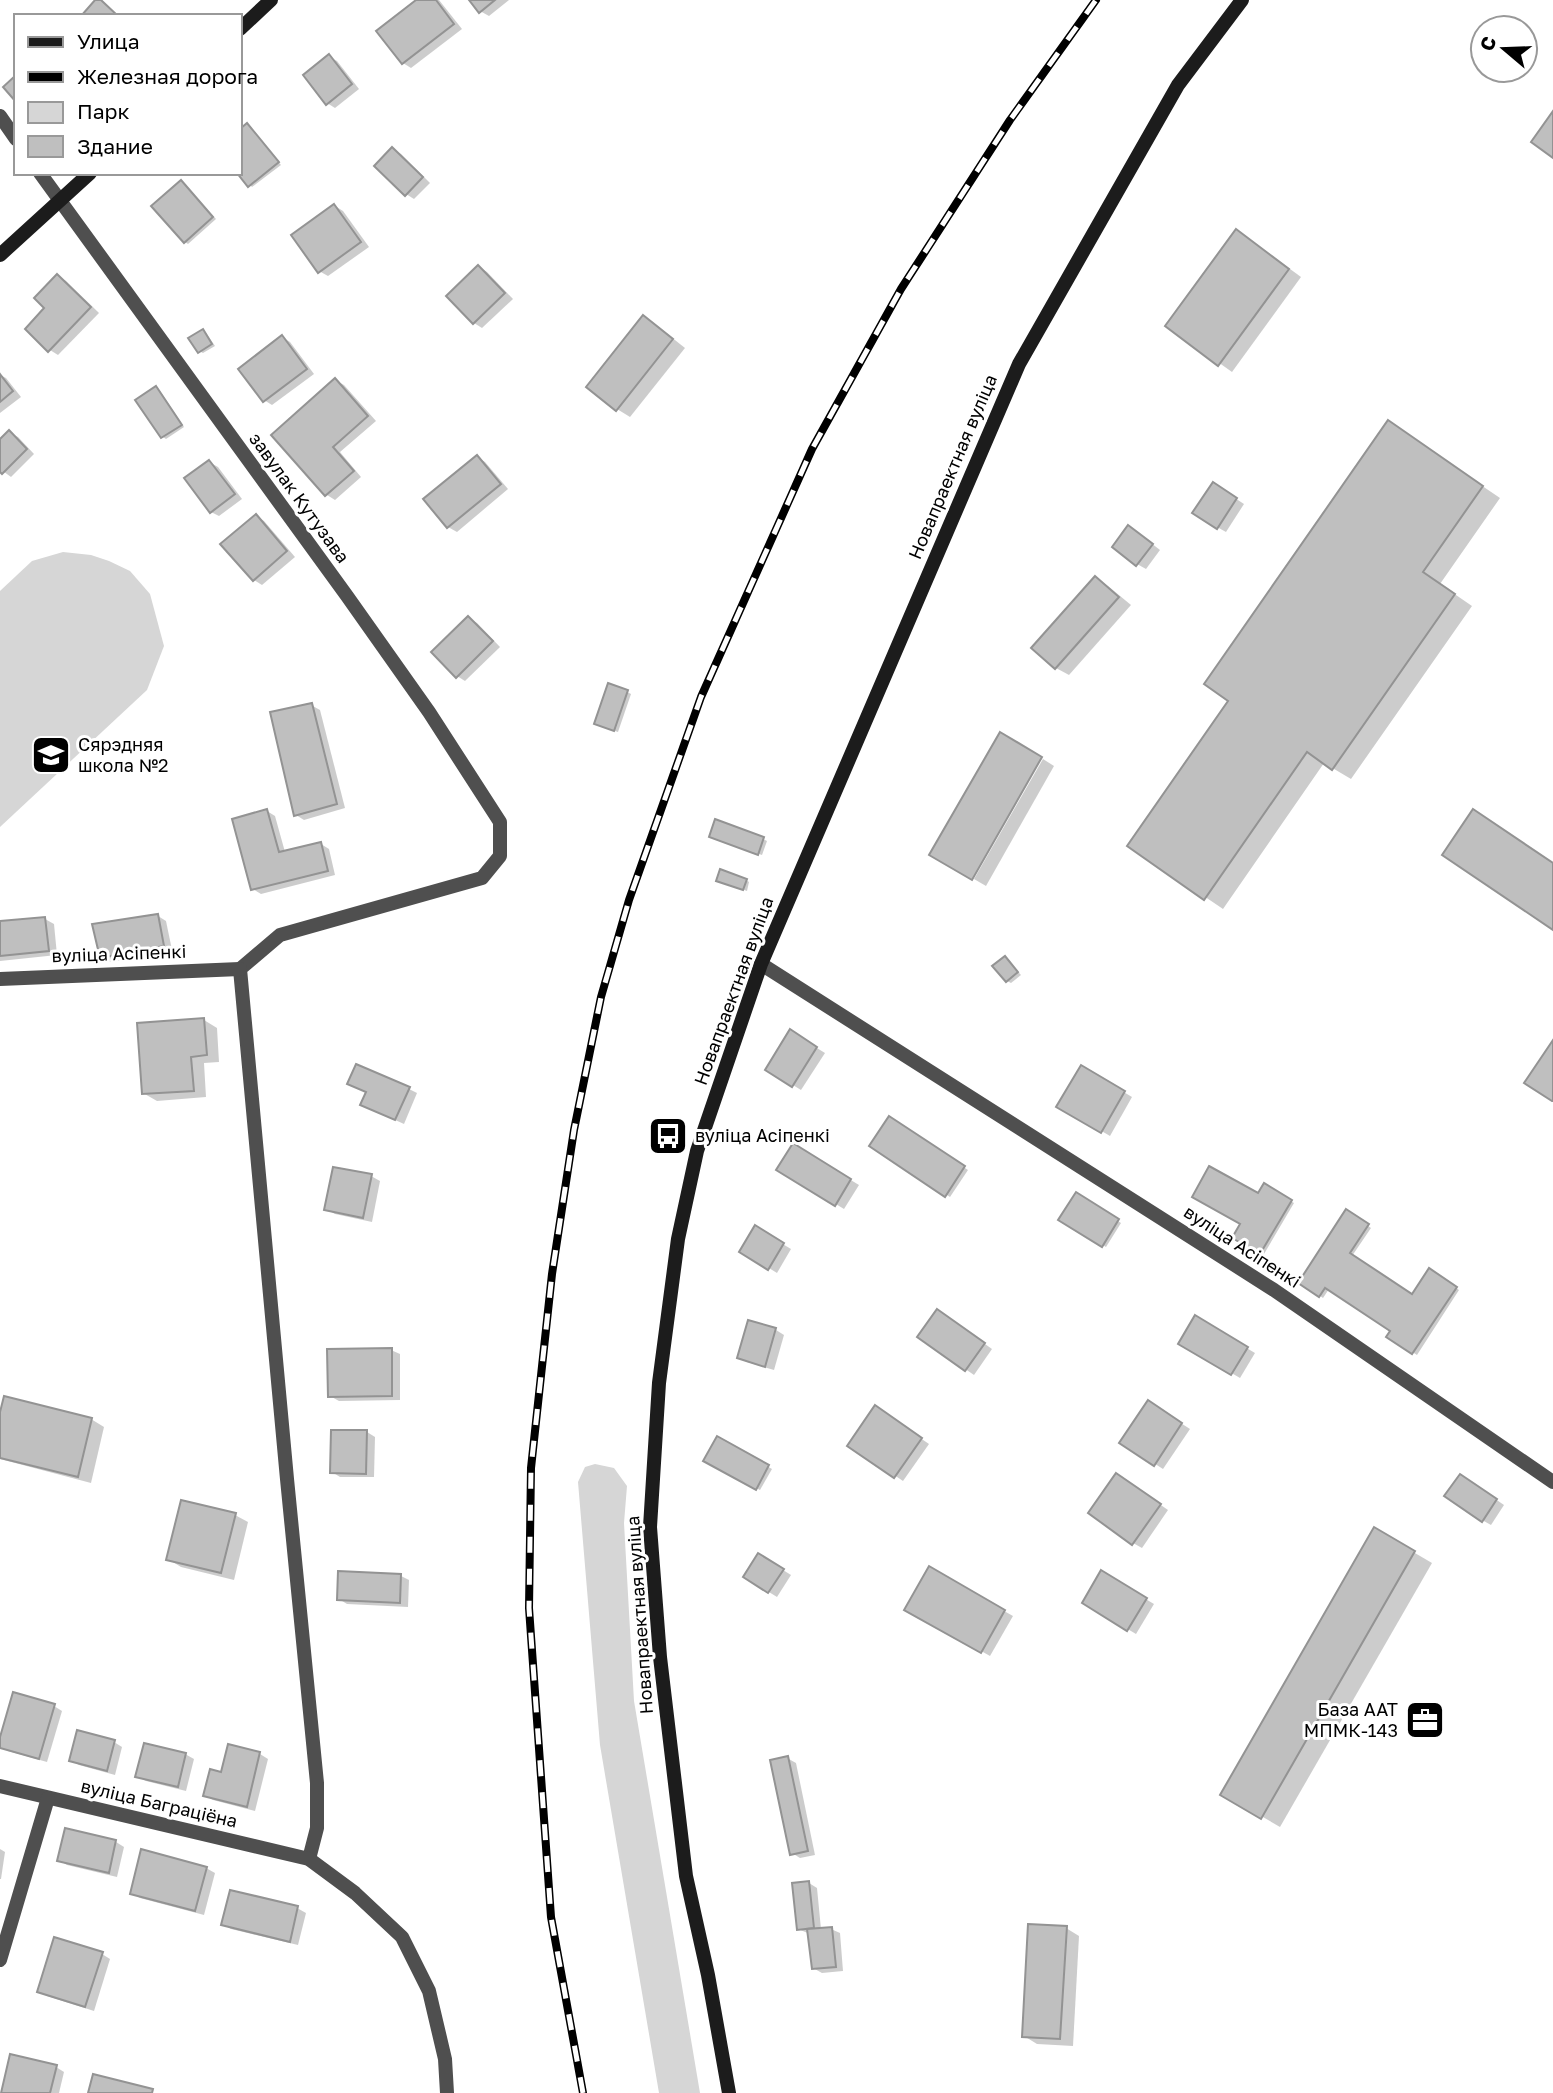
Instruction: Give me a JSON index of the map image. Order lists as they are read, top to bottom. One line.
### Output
{"streets":{"street":["Новапраектная вуліца","завулак Кутузава","вуліца Асіпенкі","вуліца Баграціёна"]},"crossings":[["Новапраектная вуліца","вуліца Асіпенкі"],["завулак Кутузава","вуліца Асіпенкі"]],"places":{"school or university":["Сярэдняя школа №2"],"bus stop":["вуліца Асіпенкі"],"office":["База ААТ МПМК-143"]},"legend":["Улица","Железная дорога","Парк","Здание"],"north":"left"}
